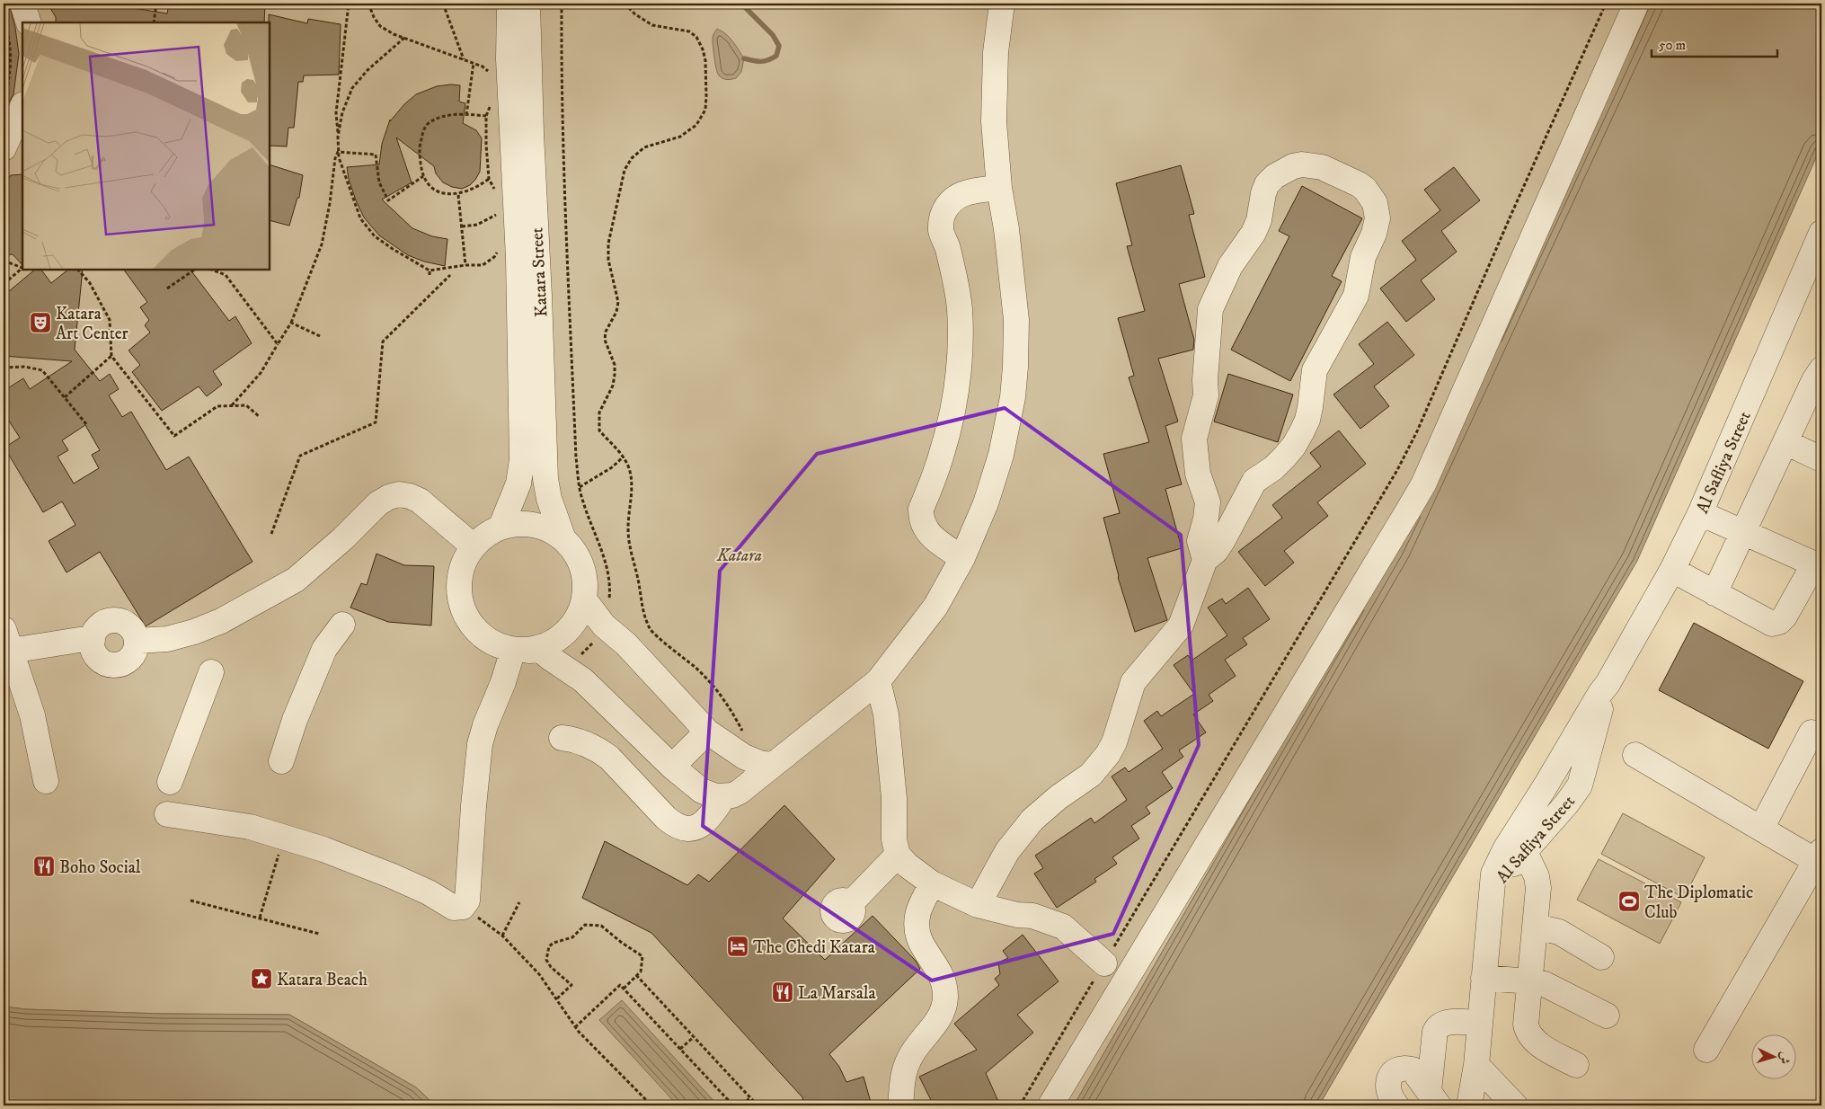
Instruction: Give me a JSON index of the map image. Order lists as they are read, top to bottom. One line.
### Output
{"streets":{"street":["Katara Street","Al Safliya Street"]},"parks":["Katara"],"places":{"theatre":["Katara Art Center"],"restaurant":["Boho Social","La Marsala"],"sports":["The Diplomatic Club"],"hotel":["The Chedi Katara"],"place":["Katara Beach"]},"scale_bar":"50 m","north":"right"}
